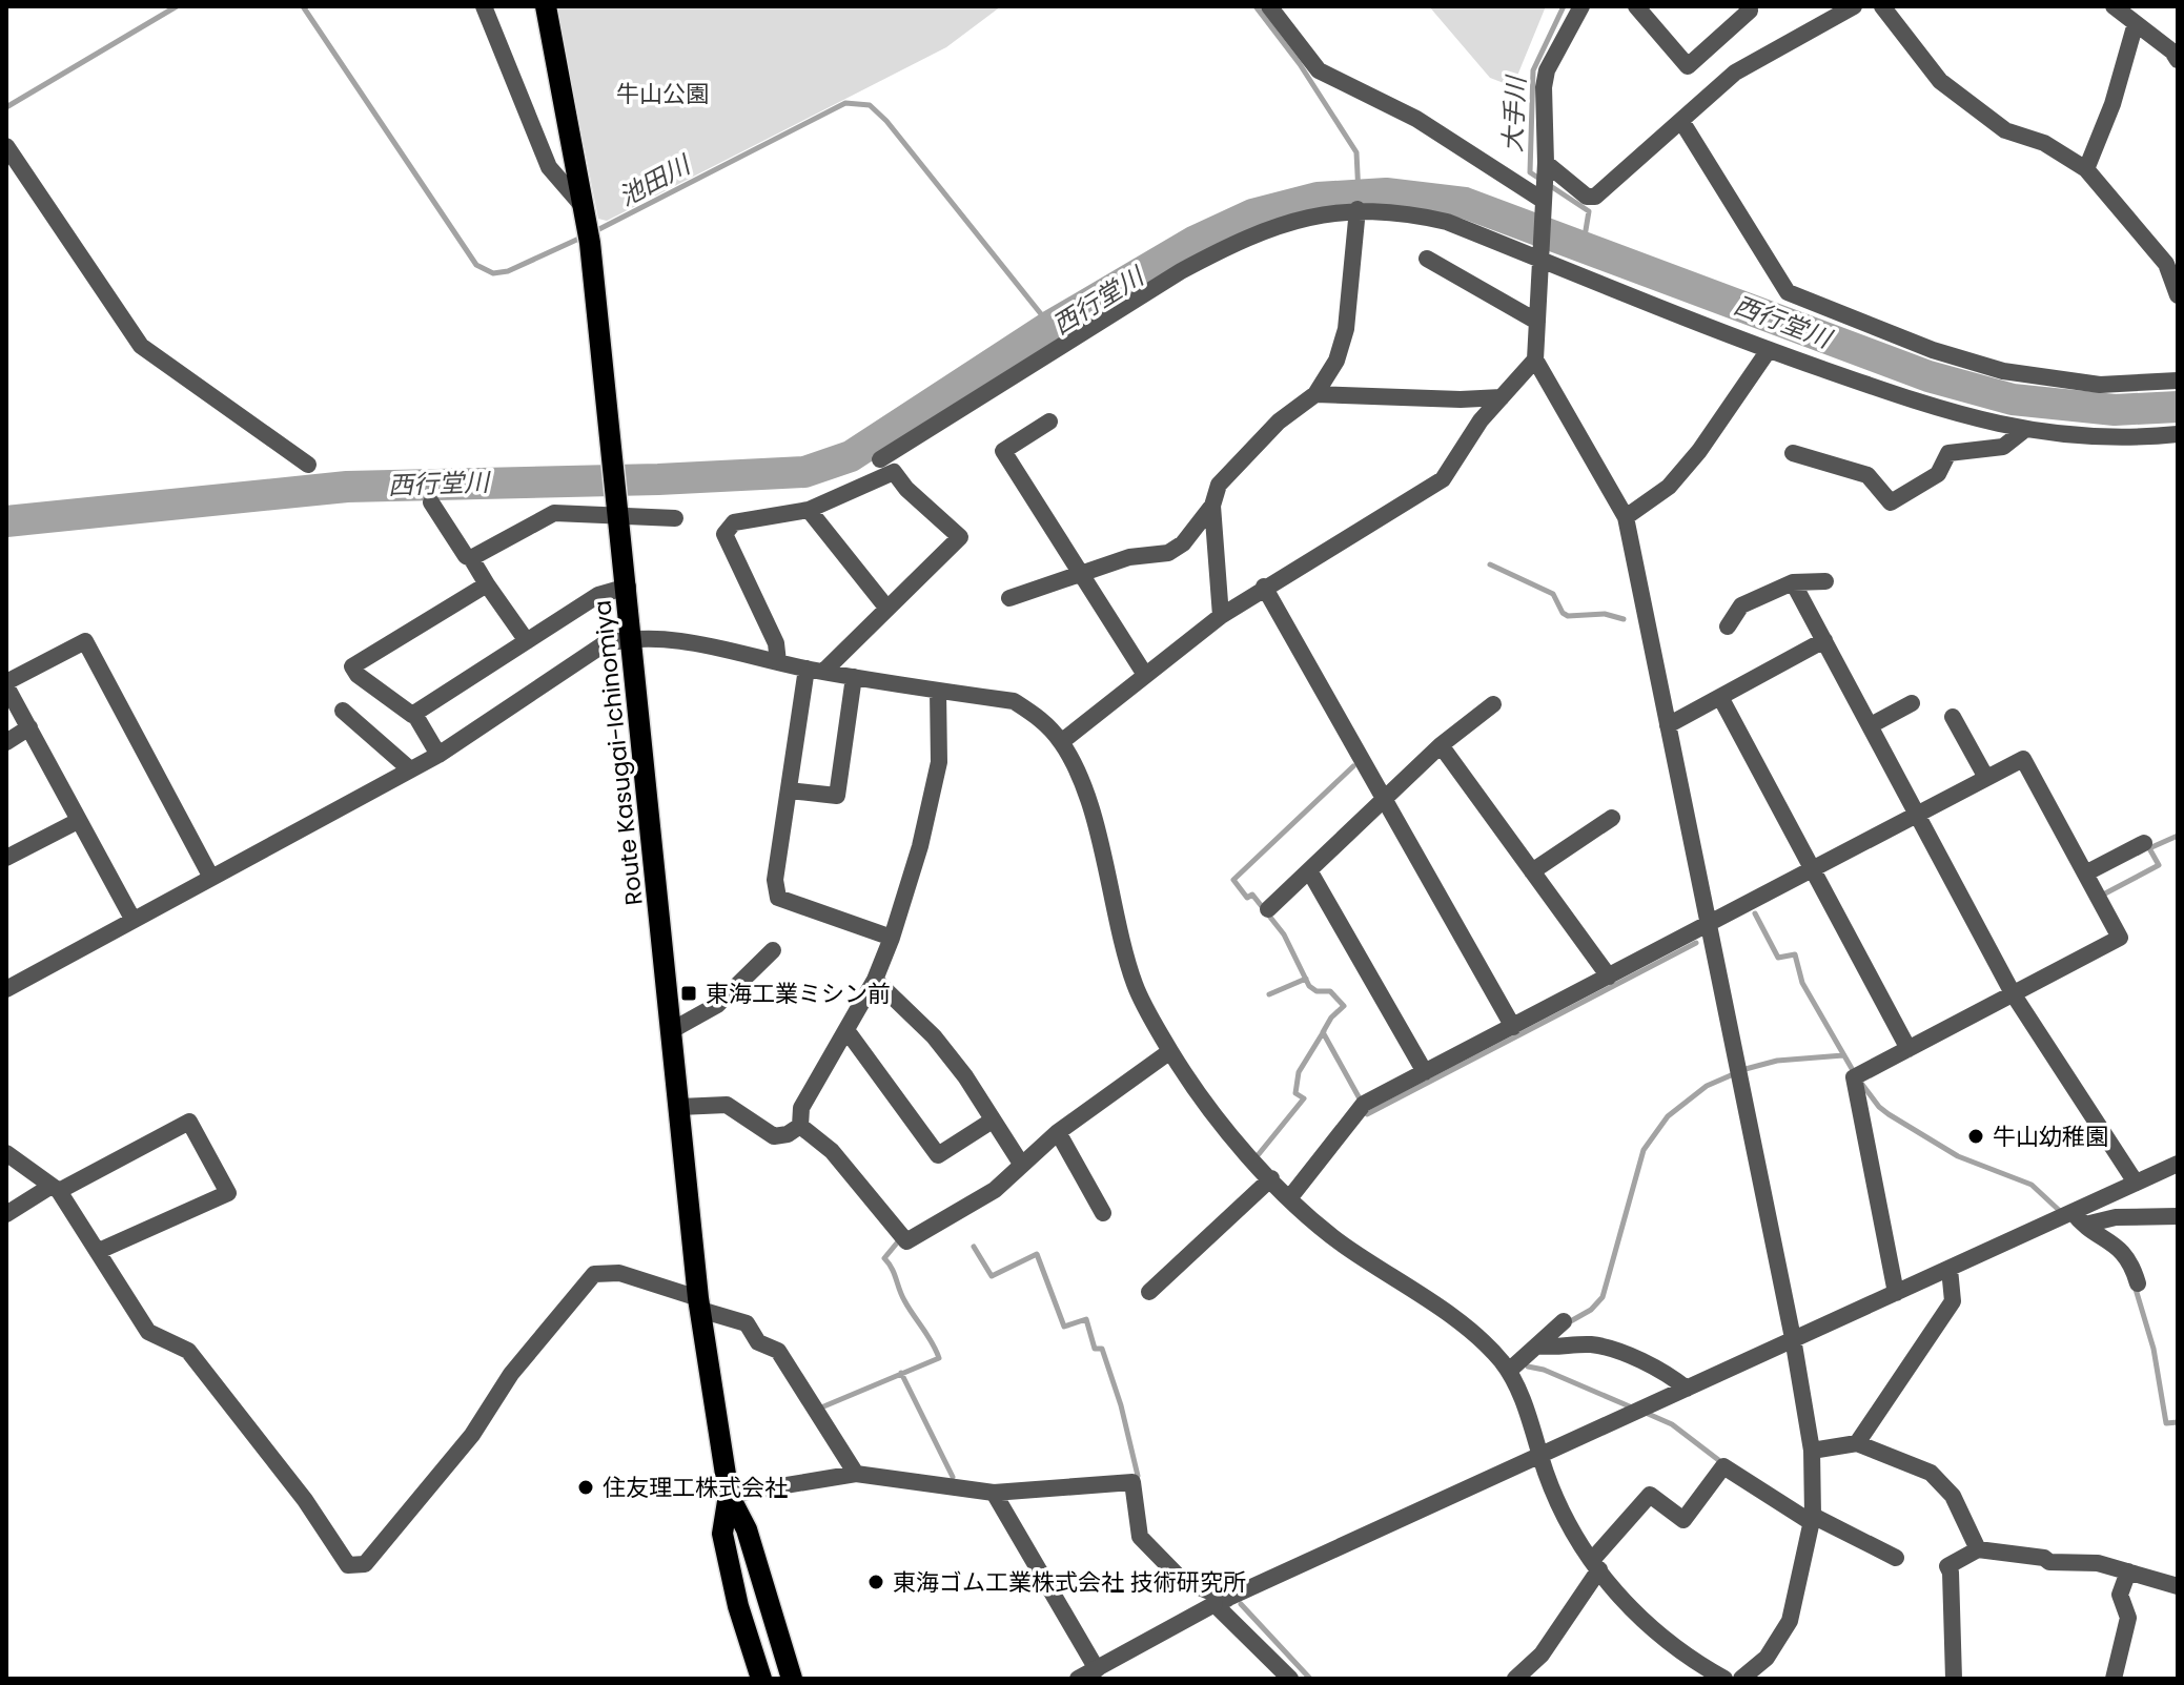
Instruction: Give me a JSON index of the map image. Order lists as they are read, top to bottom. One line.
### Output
{"streets":{"main road":["Route Kasugai-Ichinomiya"]},"water":["大手川","池田川","西行堂川"],"parks":["牛山公園"],"places":{"transit":["東海工業ミシン前"],"other":["牛山幼稚園","住友理工株式会社","東海ゴム工業株式会社 技術研究所"]}}
